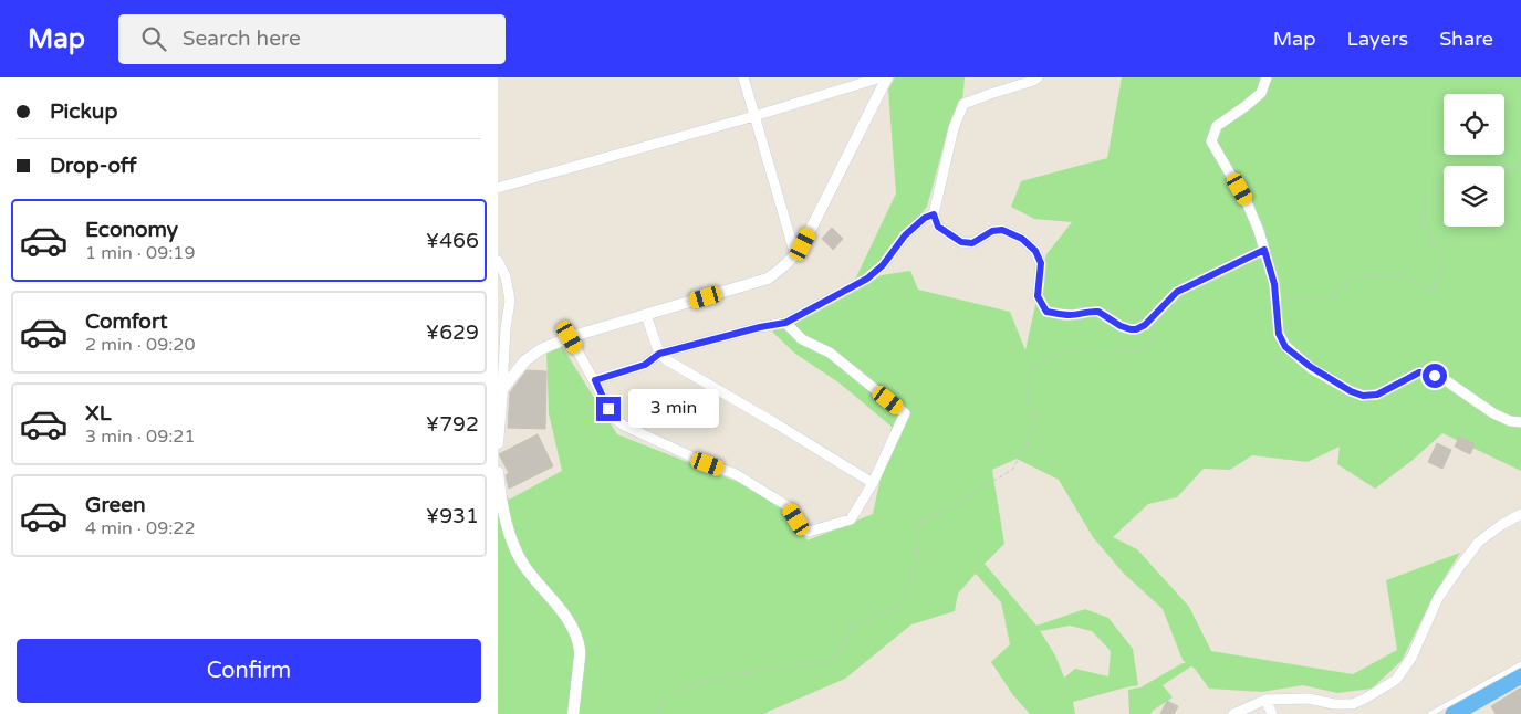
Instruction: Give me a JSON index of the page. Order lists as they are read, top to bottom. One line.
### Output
{"page":{"header":"Map","search":"Search here","nav":["Map","Layers","Share"],"banner":["Pickup","Drop-off"],"list":[{"name":"Economy","note":"1 min · 09:19","value":"¥466"},{"name":"Comfort","note":"2 min · 09:20","value":"¥629"},{"name":"XL","note":"3 min · 09:21","value":"¥792"},{"name":"Green","note":"4 min · 09:22","value":"¥931"}],"bubble":"3 min","buttons":"Confirm"}}
